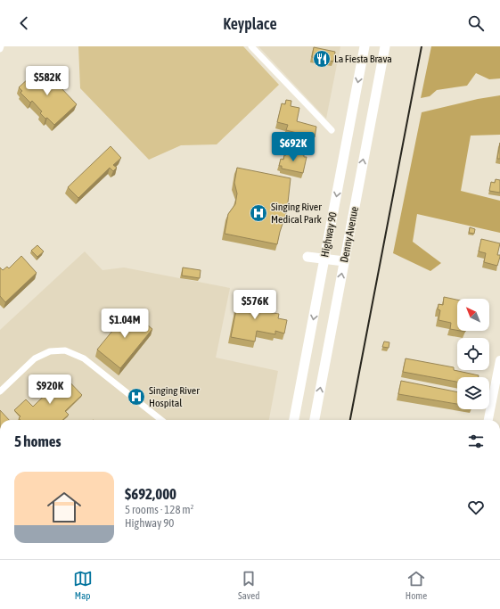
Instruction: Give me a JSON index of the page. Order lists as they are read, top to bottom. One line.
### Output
{"streets":{"main road":["Highway 90","Denny Avenue"]},"one_way":["Highway 90","Denny Avenue"],"places":{"restaurant":["La Fiesta Brava"],"hospital":["Singing River Medical Park","Singing River Hospital"]},"north":"top left","page":{"header":"Keyplace","price":["$582K","$692K","$576K","$1.04M","$920K"],"heading":"5 homes","list":[{"name":"$692,000","note":"5 rooms · 128 m² · Highway 90"}],"tabs":["Map","Saved","Home"]}}
